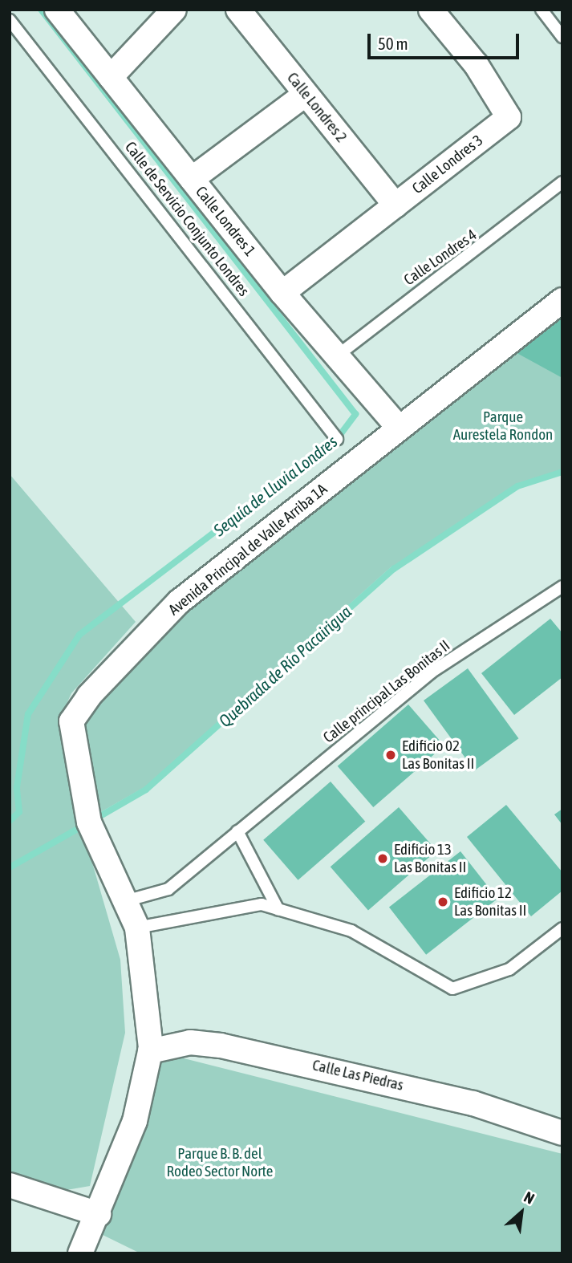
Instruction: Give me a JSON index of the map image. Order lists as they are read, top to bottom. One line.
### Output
{"streets":{"street":["Calle Londres 2","Calle Londres 3","Calle Londres 1","Avenida Principal de Valle Arriba 1A","Calle Las Piedras"],"lane":["Calle de Servicio Conjunto Londres","Calle Londres 4","Calle principal Las Bonitas II"]},"crossings":[["Calle Londres 2","Calle Londres 3"],["Calle Londres 3","Calle Londres 1"],["Calle Londres 1","Calle Londres 4"],["Calle Londres 1","Avenida Principal de Valle Arriba 1A"],["Avenida Principal de Valle Arriba 1A","Calle principal Las Bonitas II"],["Avenida Principal de Valle Arriba 1A","Calle Las Piedras"]],"water":["Sequía de Lluvia Londres","Quebrada de Río Pacairigua"],"parks":["Parque Aurestela Rondon","Parque B. B. del Rodeo Sector Norte"],"places":["Edificio 02 Las Bonitas II","Edificio 13 Las Bonitas II","Edificio 12 Las Bonitas II"],"scale_bar":"50 m","north":"top right"}
